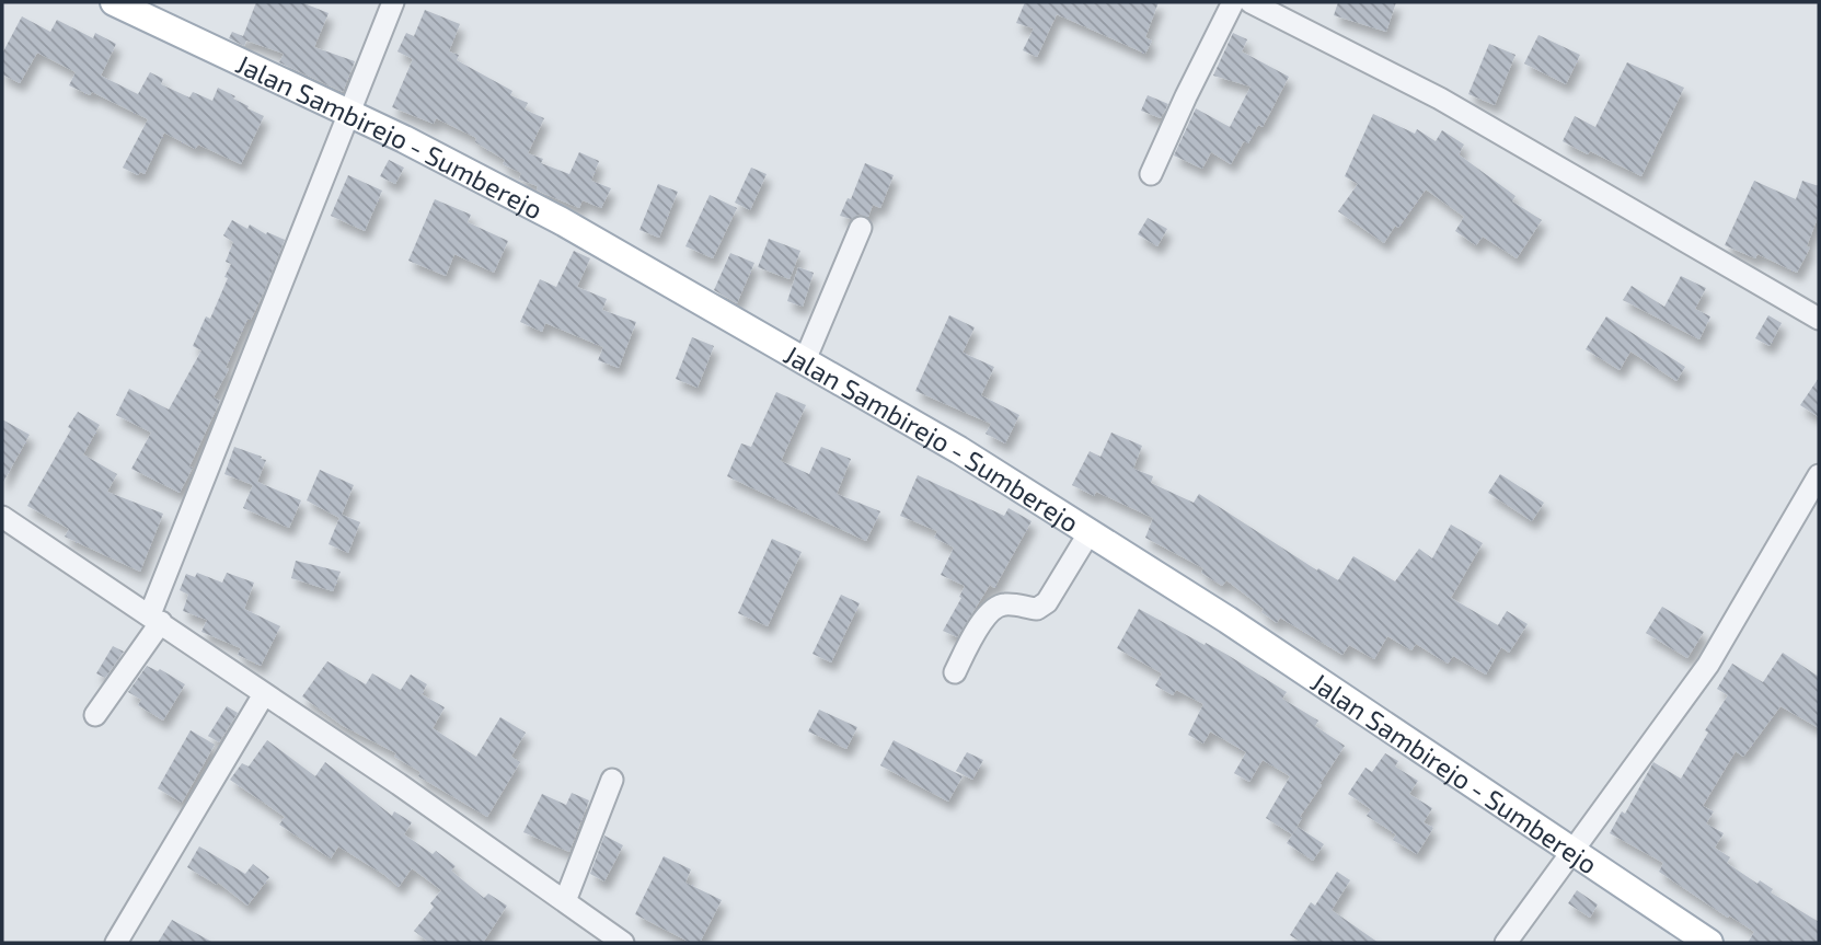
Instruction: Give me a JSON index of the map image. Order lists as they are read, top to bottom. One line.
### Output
{"streets":{"main road":["Jalan Sambirejo - Sumberejo"]}}
